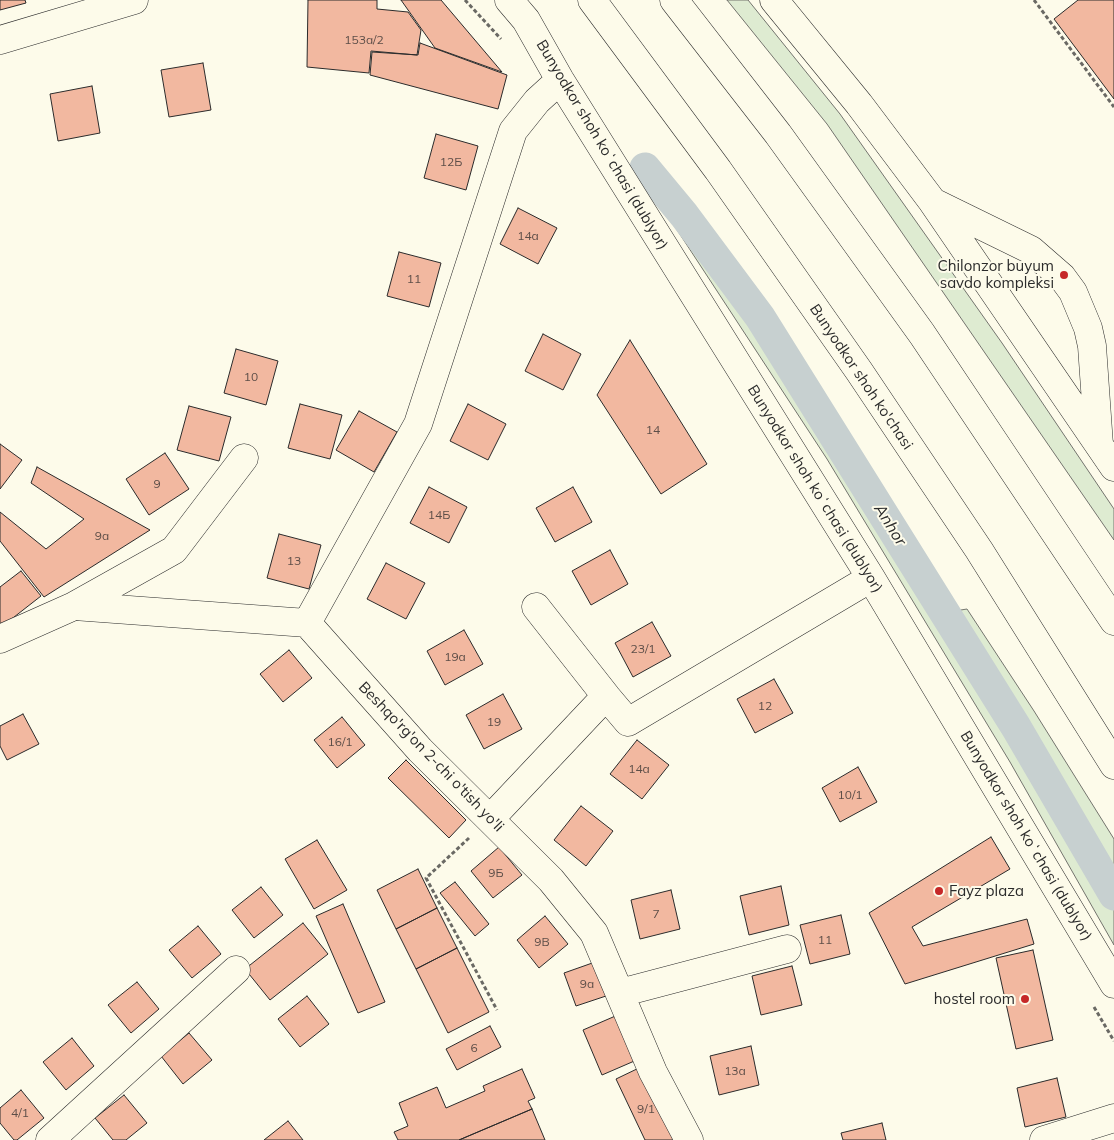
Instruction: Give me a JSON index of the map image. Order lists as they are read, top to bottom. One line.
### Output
{"streets":{"street":["Bunyodkor shoh koʻchasi (dublyor)","Bunyodkor shoh ko'chasi","Beshqo'rg'on 2-chi o'tish yo'li"]},"water":["Anhor"],"places":["Chilonzor buyum savdo kompleksi","Fayz plaza","hostel room"],"house_numbers":["153a/2","12Б","14a","11","10","14","9","14Б","9a","13","23/1","19a","12","19","16/1","14a","10/1","9Б","7","11","9B","9a","6","13а","9/1","4/1"]}
